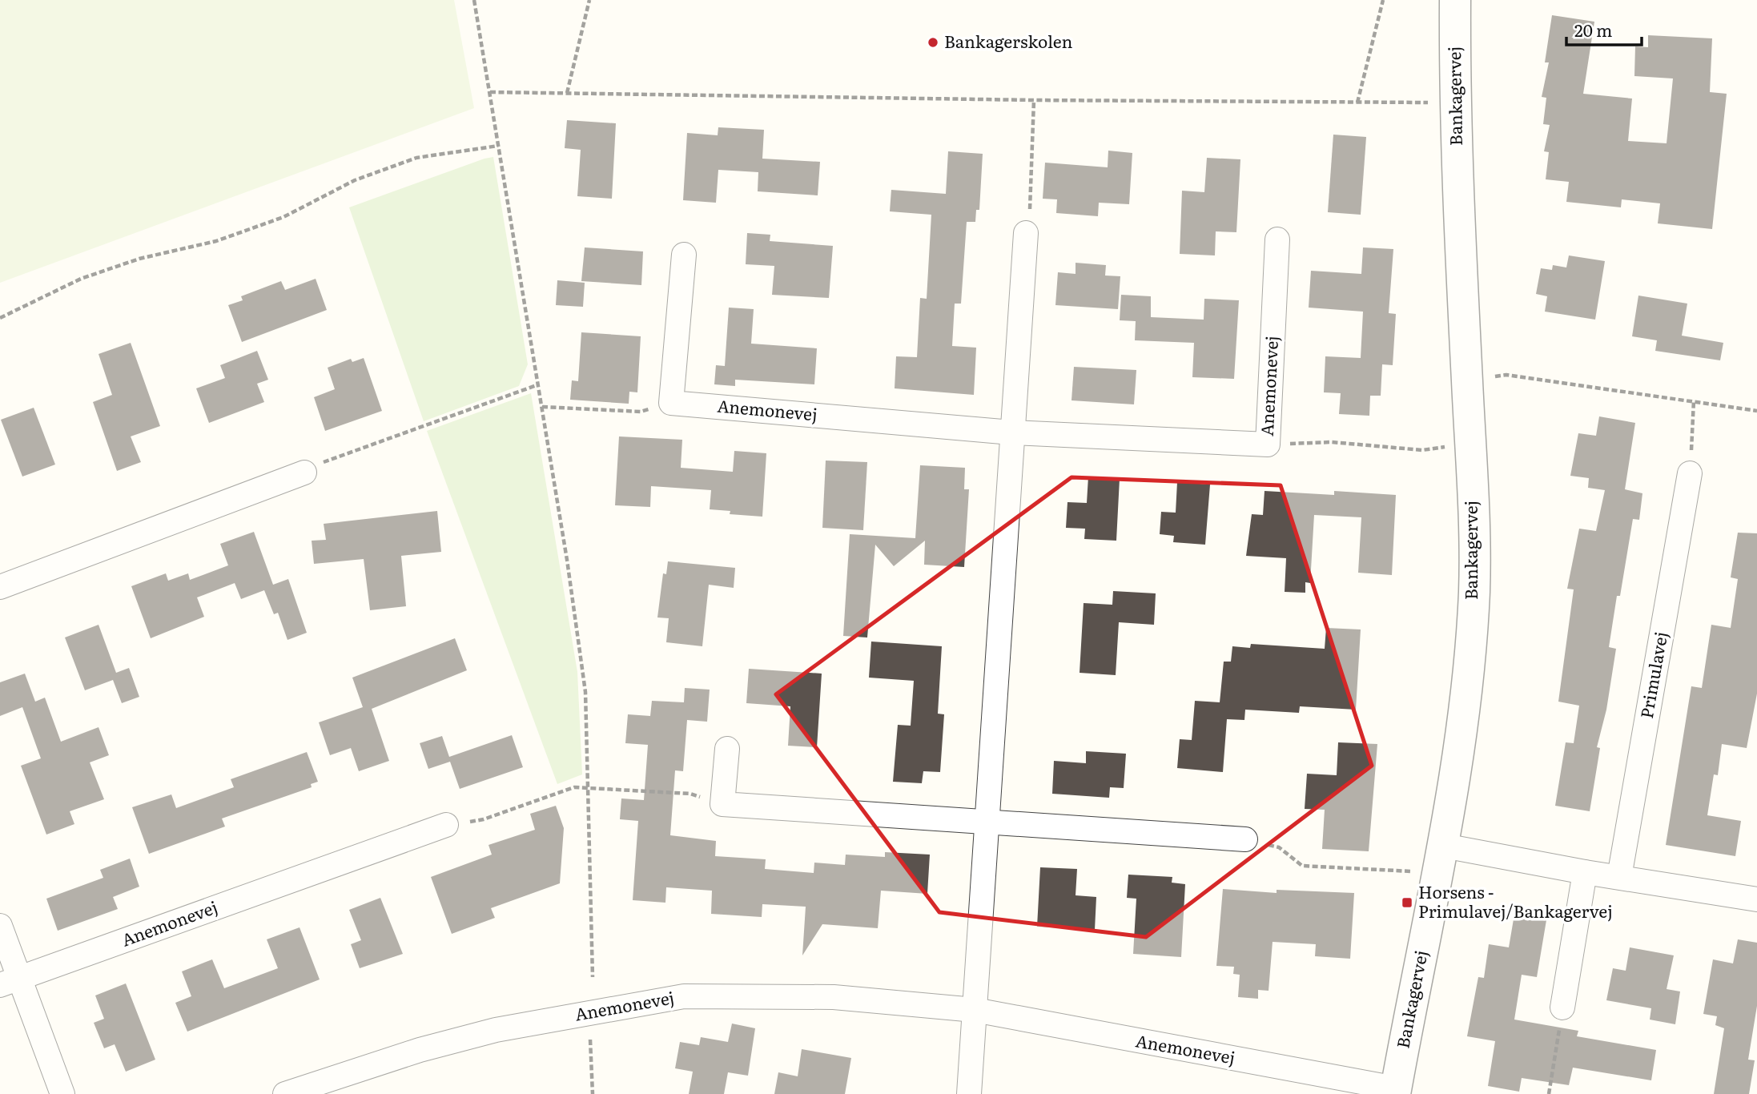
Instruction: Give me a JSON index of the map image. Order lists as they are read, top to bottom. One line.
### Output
{"streets":{"street":["Bankagervej","Anemonevej","Primulavej"]},"crossings":[["Bankagervej","Anemonevej"]],"places":{"other":["Bankagerskolen"],"transit":["Horsens - Primulavej/Bankagervej"]},"scale_bar":"20 m"}
